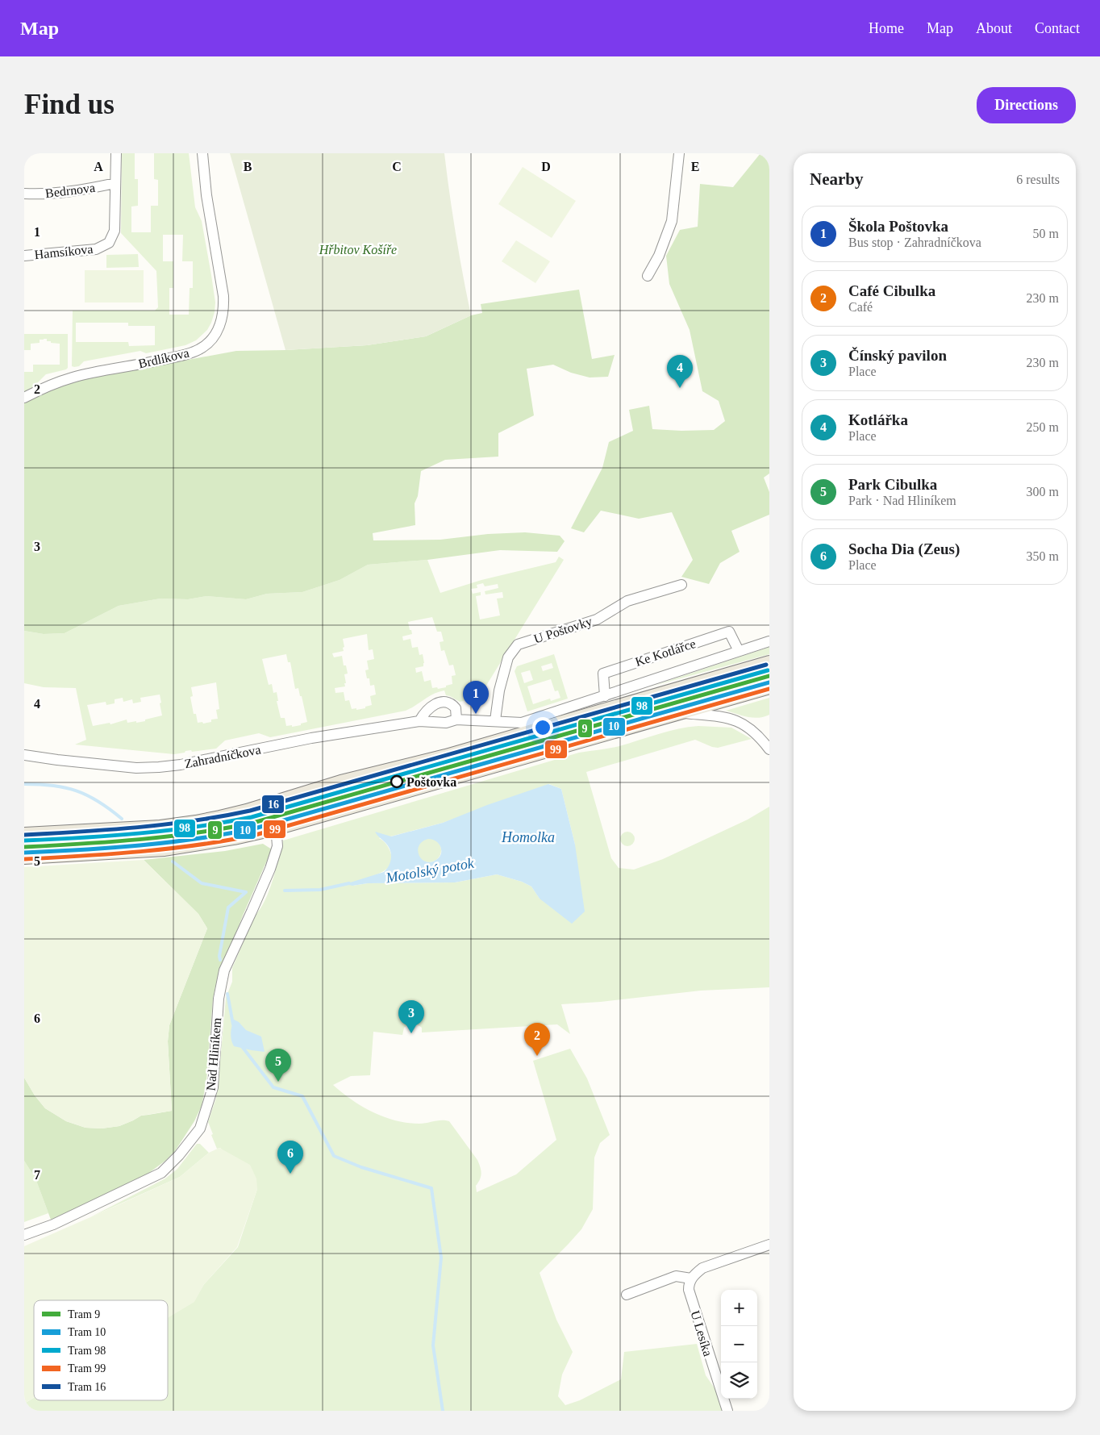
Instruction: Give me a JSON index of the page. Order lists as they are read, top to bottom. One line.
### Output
{"streets":{"street":["Bedrnova","Hamsíkova","Brdlíkova","U Poštovky","Ke Kotlářce","Zahradníčkova","Nad Hliníkem","U Lesíka"]},"crossings":[["Bedrnova","Hamsíkova"],["U Poštovky","Zahradníčkova"],["Ke Kotlářce","Zahradníčkova"]],"water":["Homolka","Motolský potok"],"parks":["Hřbitov Košíře"],"places":["Poštovka"],"lines":["tram line 16","tram line 98","tram line 9","tram line 10","tram line 99"],"legend":["Tram 9","Tram 10","Tram 98","Tram 99","Tram 16"],"page":{"header":"Map","nav":["Home","Map","About","Contact"],"buttons":"Directions","title":"Find us","heading":["Nearby","6 results"],"list":[{"mark":"1","name":"Škola Poštovka","note":"Bus stop · Zahradníčkova","value":"50 m"},{"mark":"2","name":"Café Cibulka","note":"Café","value":"230 m"},{"mark":"3","name":"Čínský pavilon","note":"Place","value":"230 m"},{"mark":"4","name":"Kotlářka","note":"Place","value":"250 m"},{"mark":"5","name":"Park Cibulka","note":"Park · Nad Hliníkem","value":"300 m"},{"mark":"6","name":"Socha Dia (Zeus)","note":"Place","value":"350 m"}],"pins":["4","1","3","2","5","6"],"map_buttons":["+","−"]},"grid":{"columns":["A","B","C","D","E"],"rows":["1","2","3","4","5","6","7"]}}
